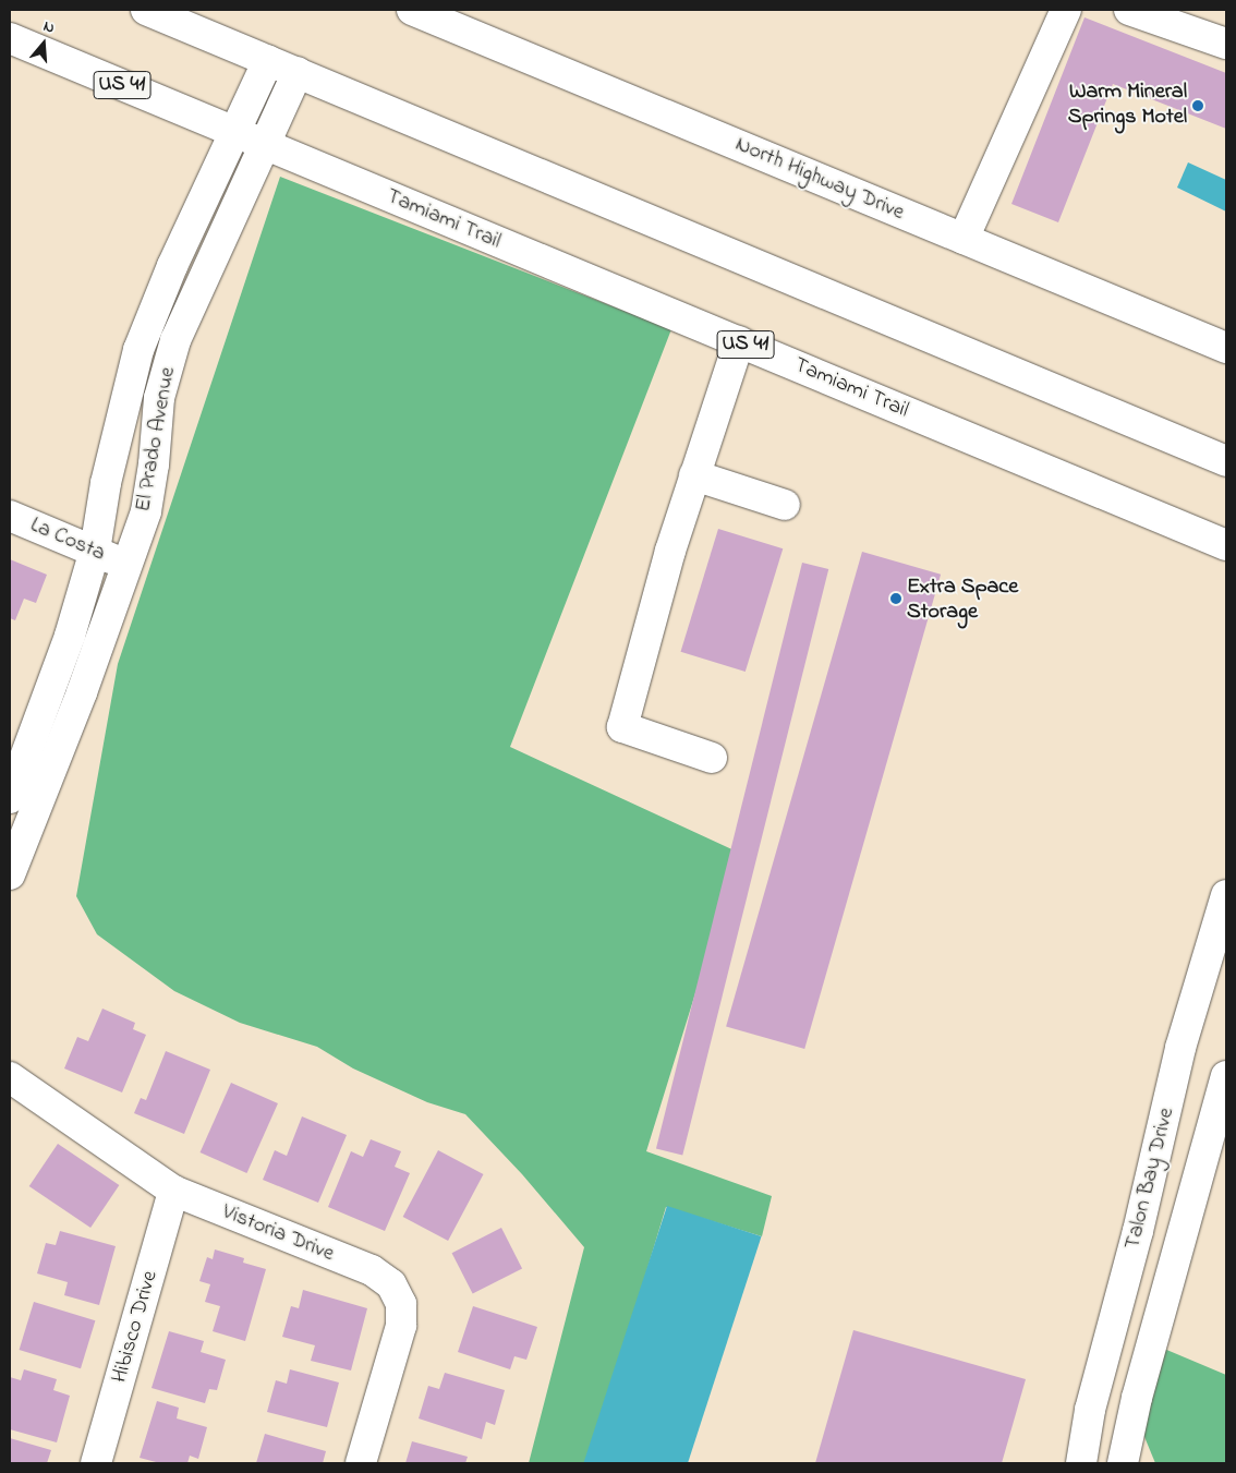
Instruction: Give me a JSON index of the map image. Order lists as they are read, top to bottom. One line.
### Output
{"streets":{"street":["US 41","North Highway Drive","Tamiami Trail","El Prado Avenue","La Costa","Talon Bay Drive","Vistoria Drive","Hibisco Drive"]},"crossings":[["US 41","Tamiami Trail"],["US 41","El Prado Avenue"],["Tamiami Trail","El Prado Avenue"],["El Prado Avenue","La Costa"],["Vistoria Drive","Hibisco Drive"]],"places":["Warm Mineral Springs Motel","Extra Space Storage"],"north":"top"}
